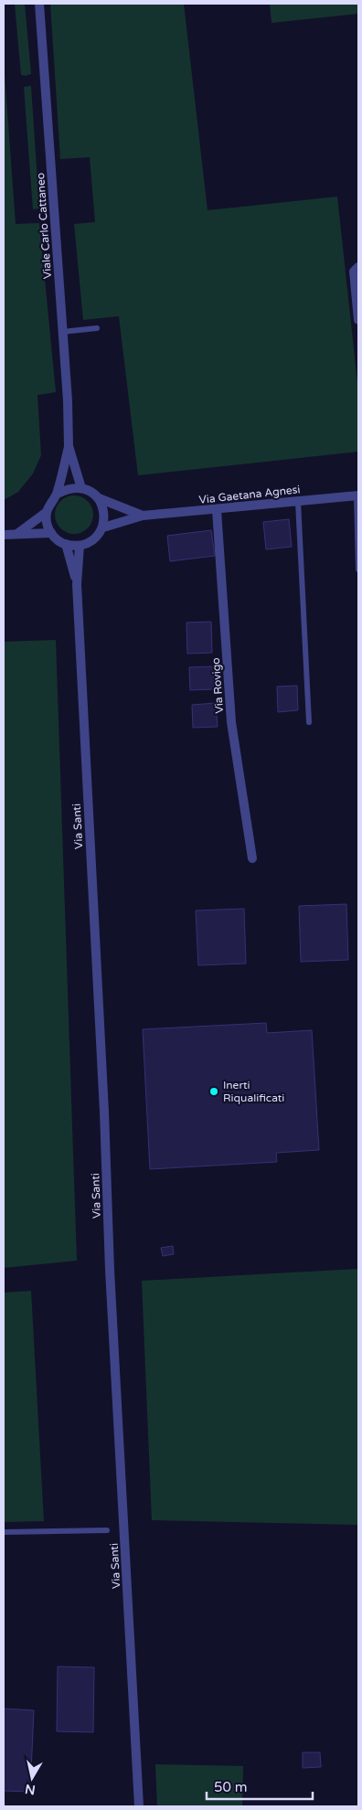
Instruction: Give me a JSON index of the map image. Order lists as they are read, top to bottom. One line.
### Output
{"streets":{"street":["Viale Carlo Cattaneo","Via Gaetana Agnesi","Via Rovigo","Via Santi"]},"crossings":[["Viale Carlo Cattaneo","Via Gaetana Agnesi"],["Viale Carlo Cattaneo","Via Santi"],["Via Gaetana Agnesi","Via Rovigo"],["Via Gaetana Agnesi","Via Santi"]],"places":["Inerti Riqualificati"],"scale_bar":"50 m","north":"bottom"}
